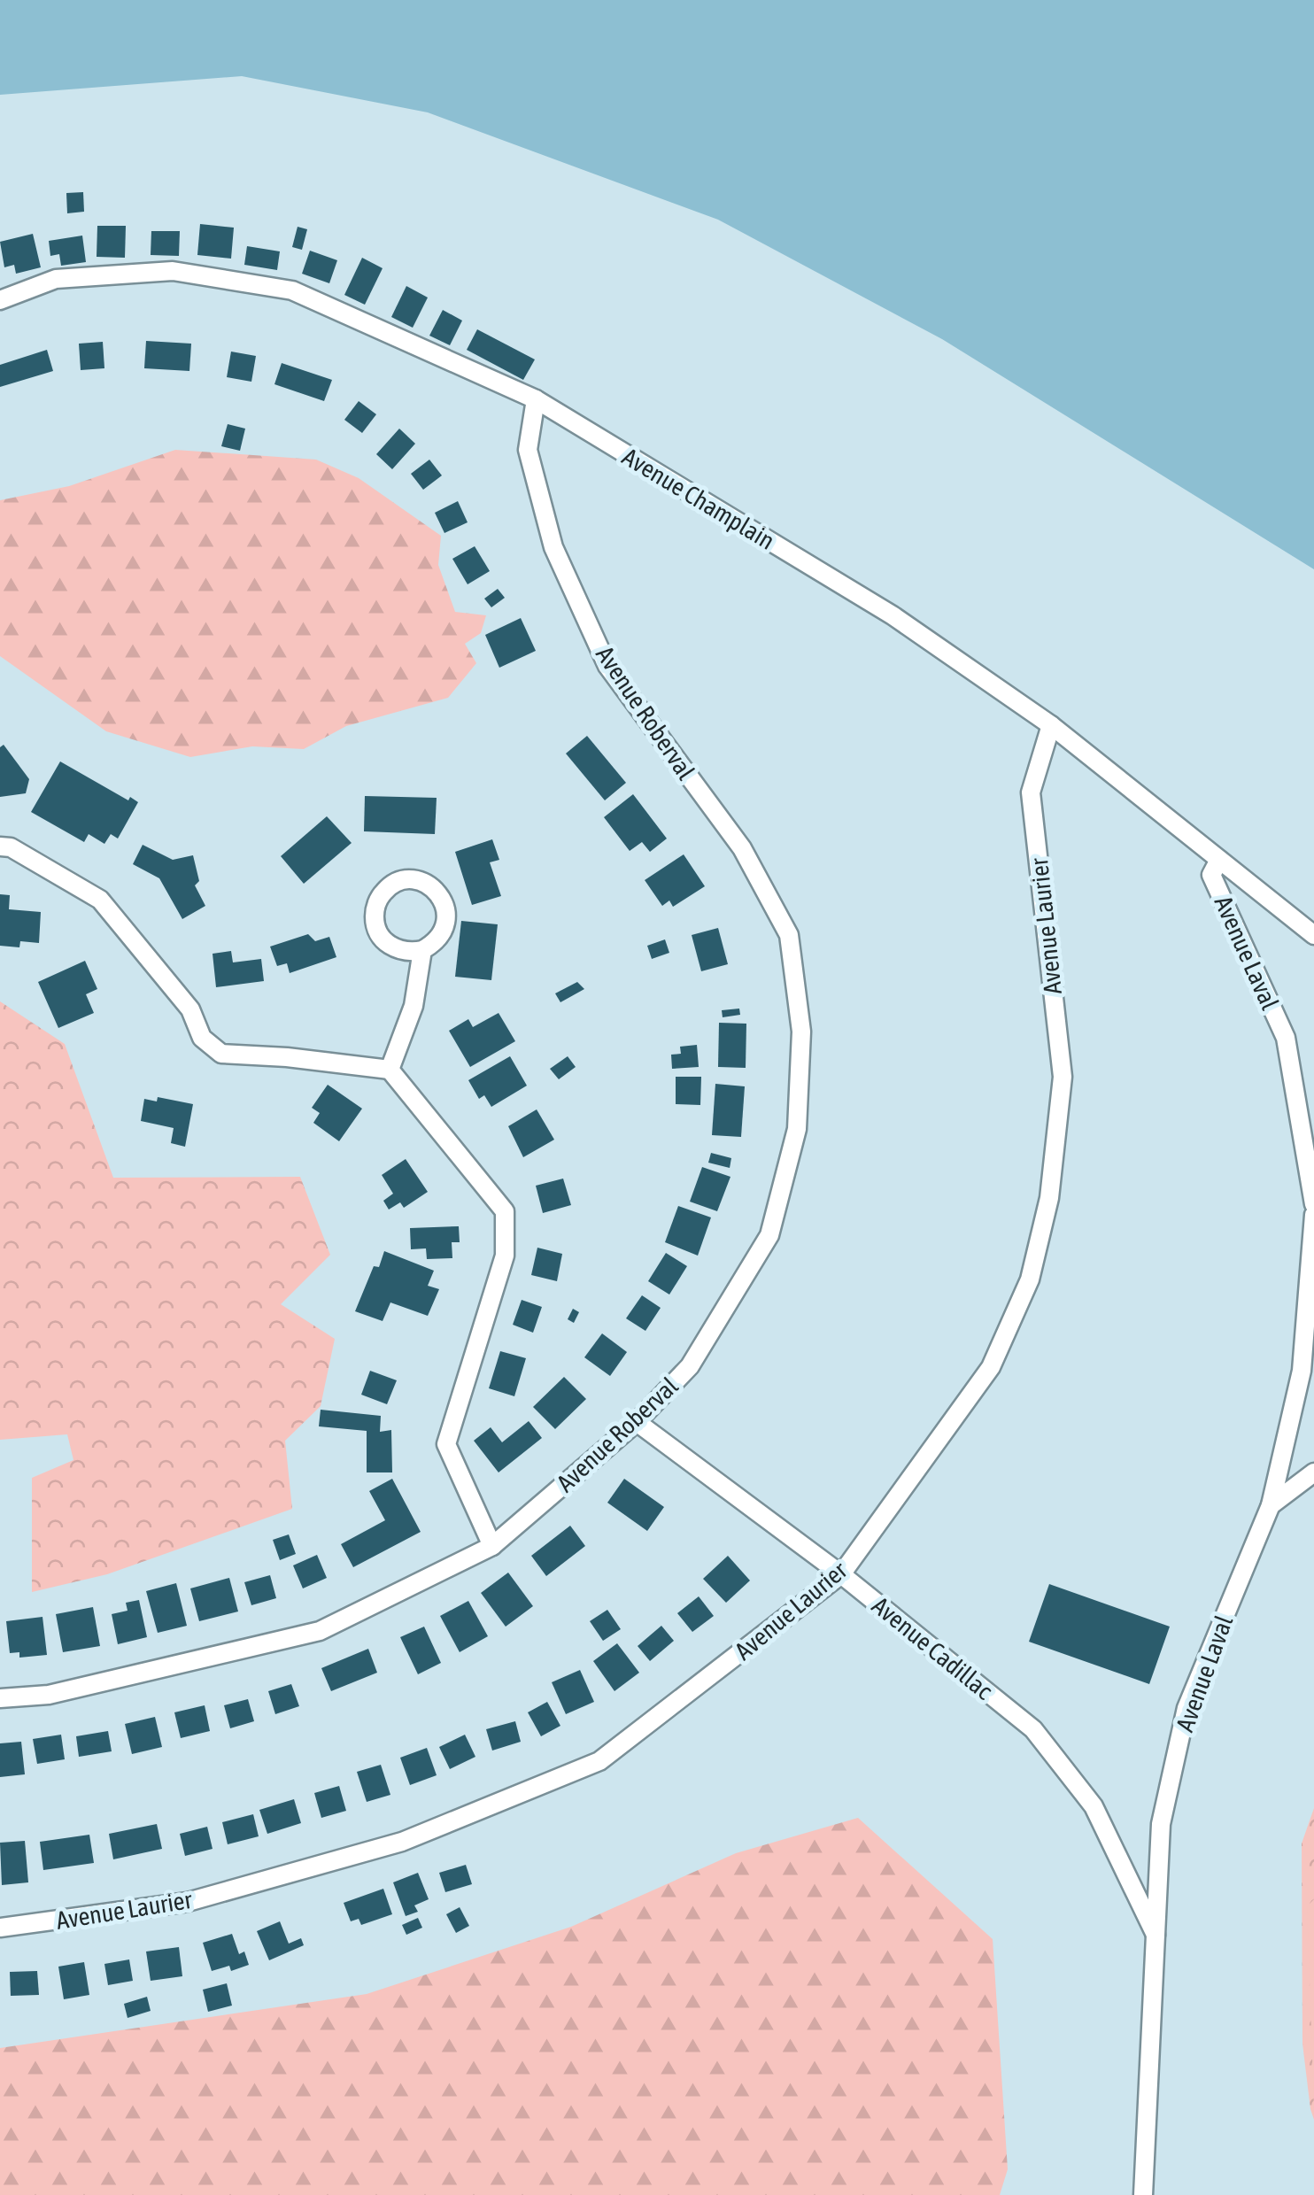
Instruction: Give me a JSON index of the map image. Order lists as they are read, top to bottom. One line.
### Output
{"streets":{"street":["Avenue Champlain","Avenue Roberval","Avenue Laurier","Avenue Laval","Avenue Cadillac"]},"crossings":[["Avenue Champlain","Avenue Roberval"],["Avenue Champlain","Avenue Laurier"],["Avenue Champlain","Avenue Laval"],["Avenue Roberval","Avenue Cadillac"],["Avenue Laurier","Avenue Cadillac"],["Avenue Laval","Avenue Cadillac"]]}
